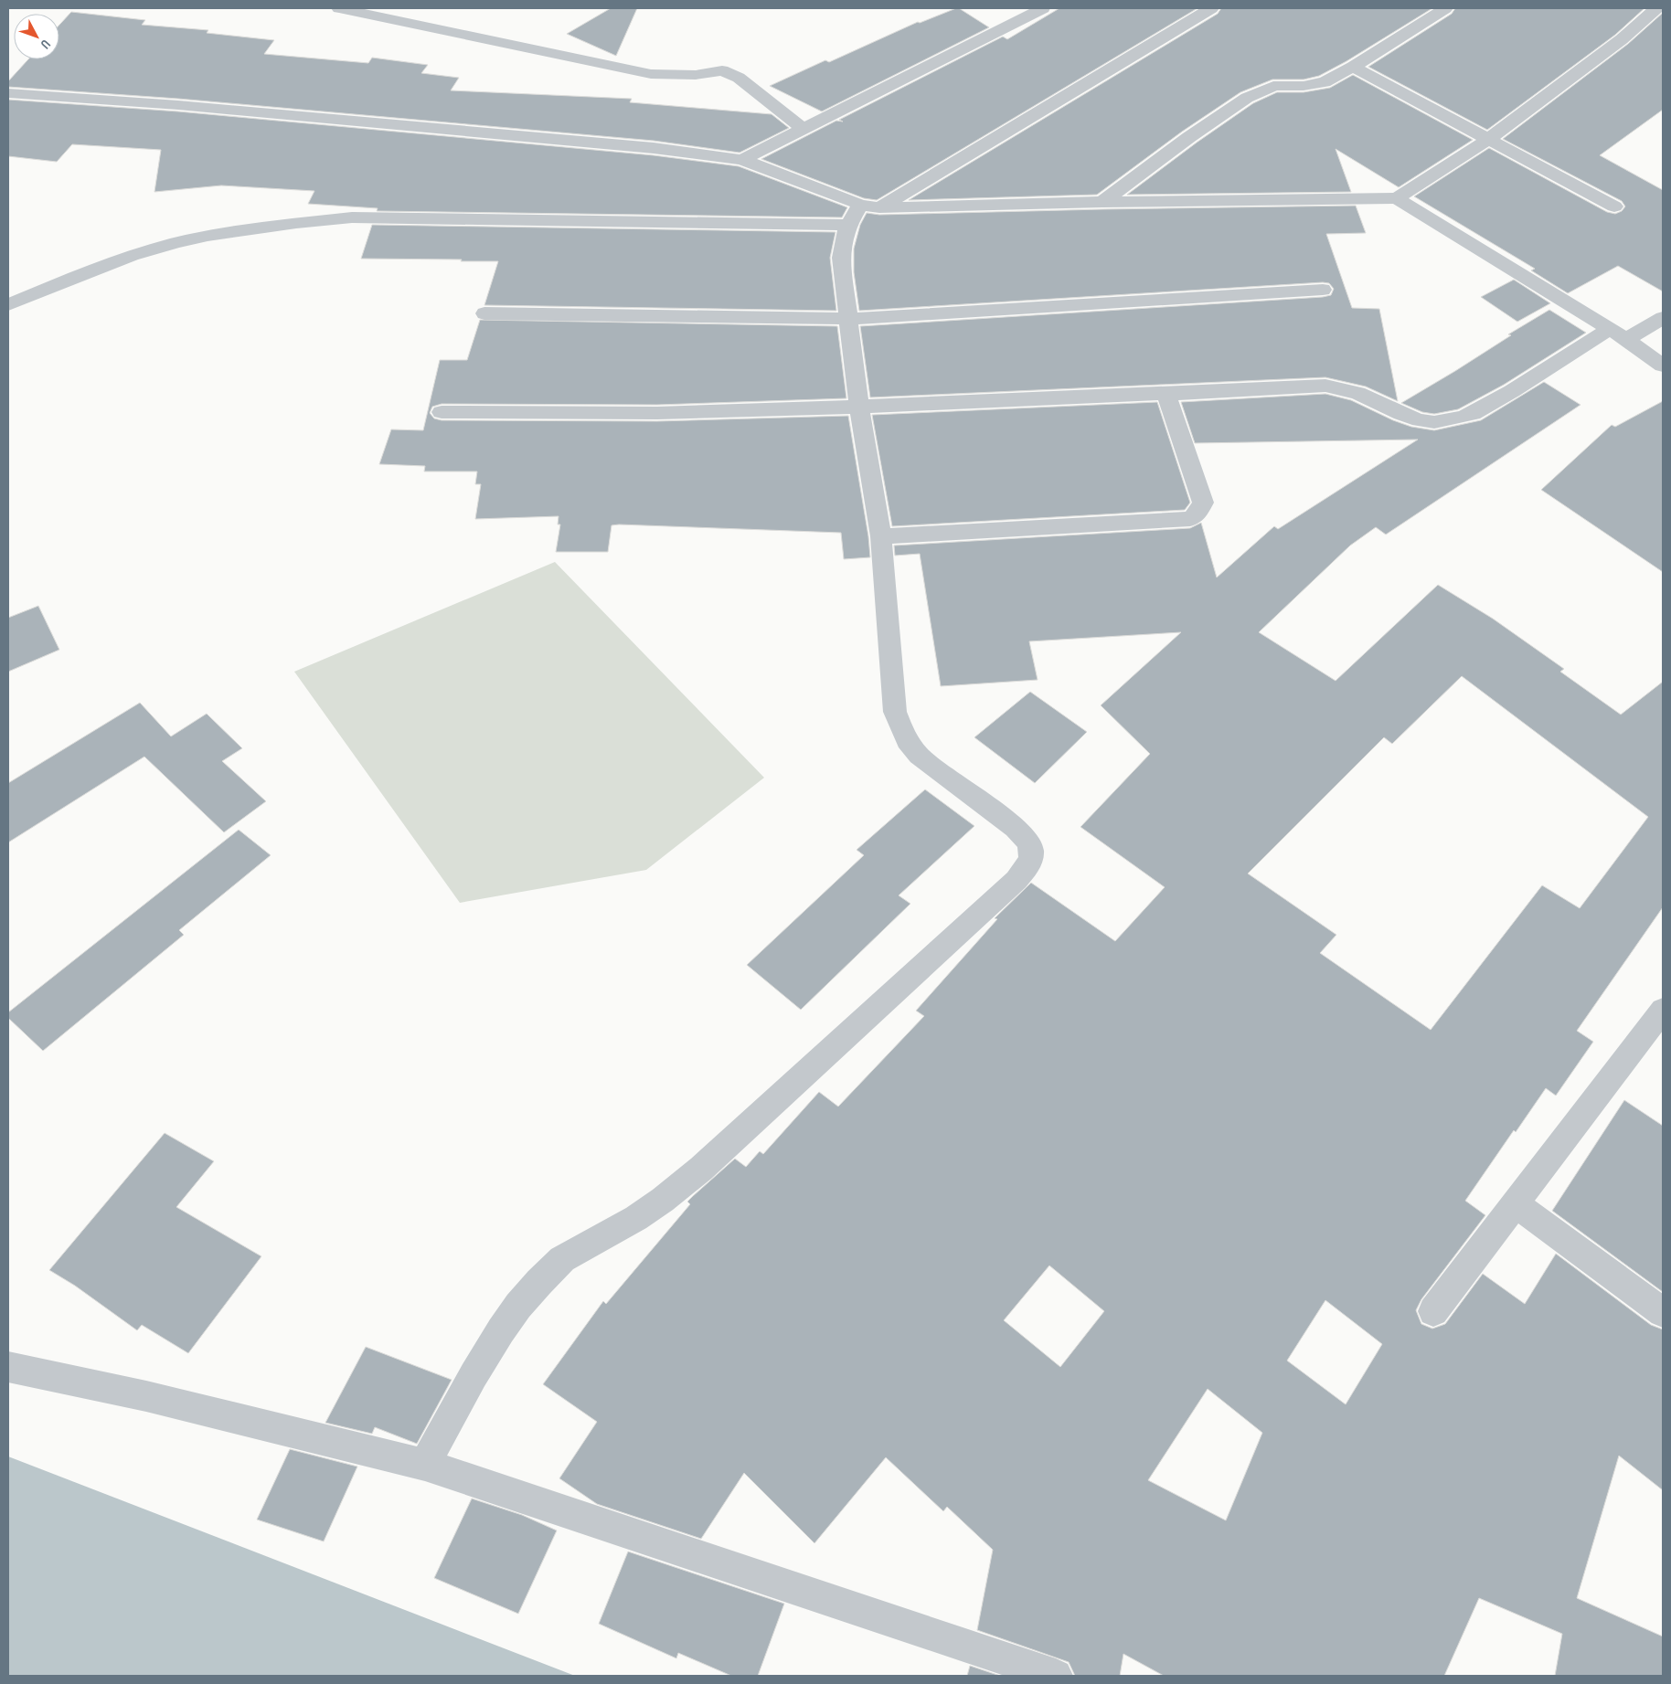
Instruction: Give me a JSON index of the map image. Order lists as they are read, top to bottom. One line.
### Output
{"north":"bottom right"}
